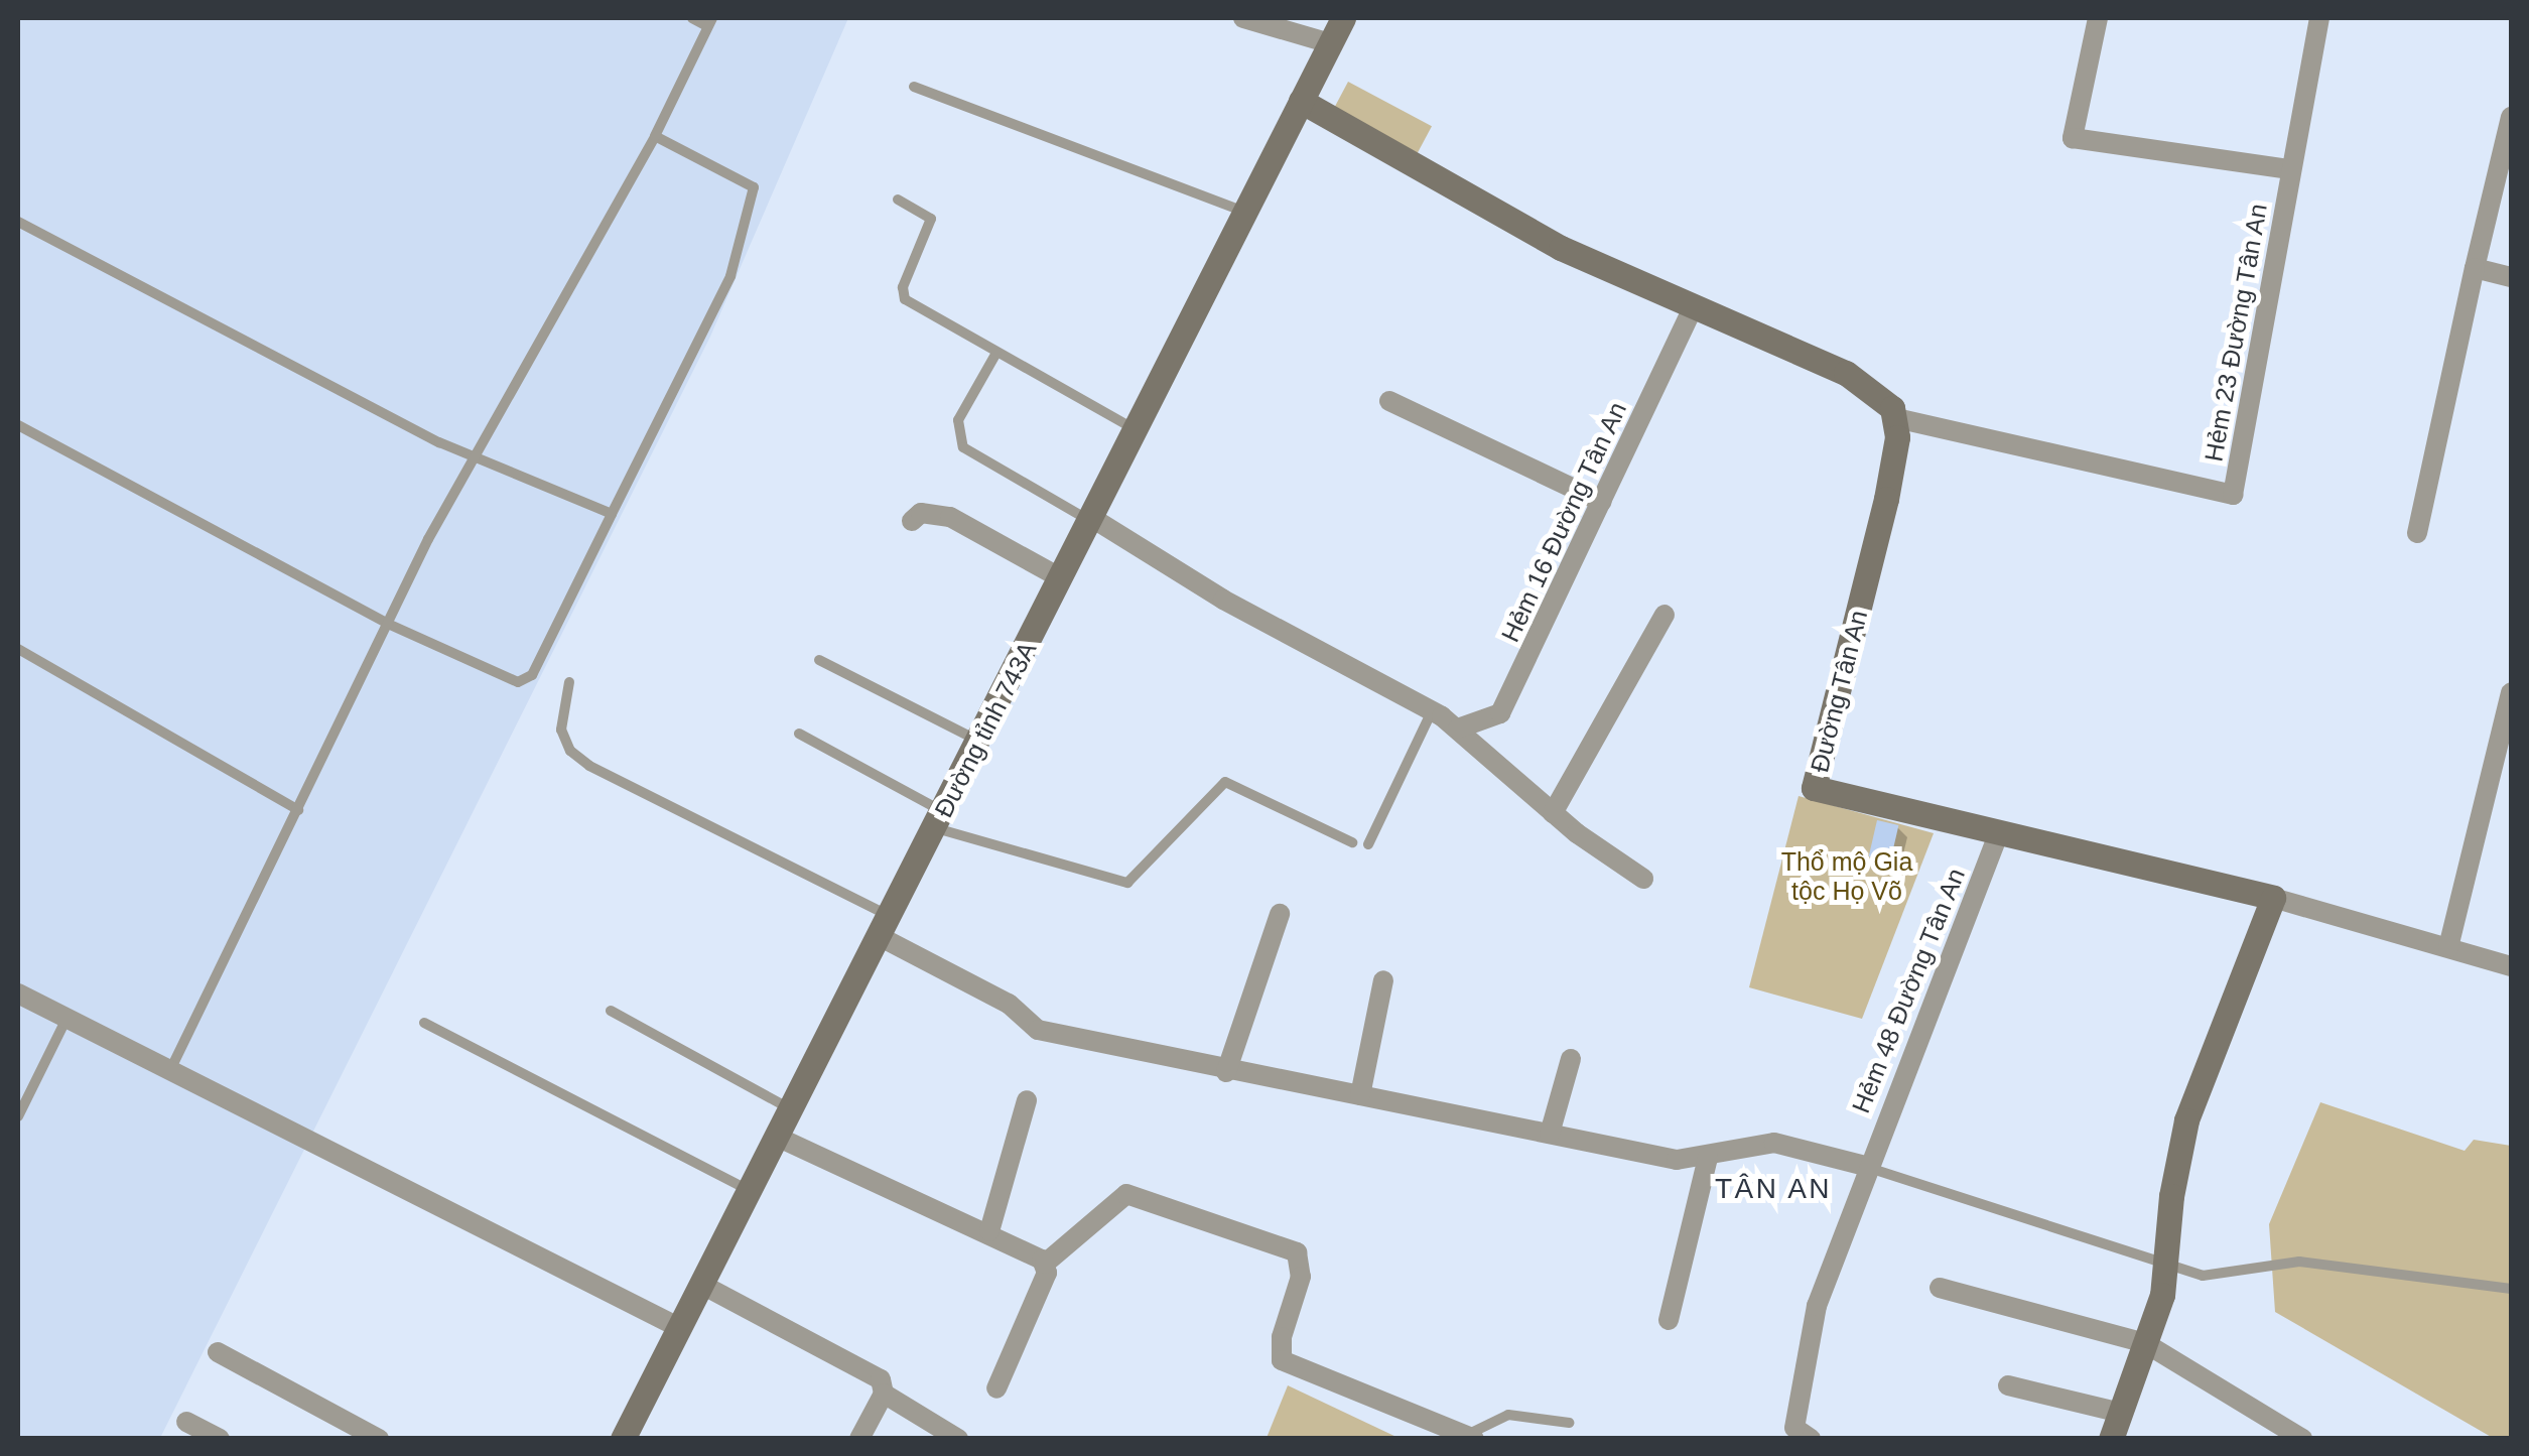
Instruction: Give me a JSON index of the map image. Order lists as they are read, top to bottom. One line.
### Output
{"streets":{"street":["Hẻm 23 Đường Tân An","Hẻm 16 Đường Tân An","Đường Tân An","Đường tỉnh 743A","Hẻm 48 Đường Tân An"]},"crossings":[["Hẻm 23 Đường Tân An","Đường Tân An"],["Đường Tân An","Hẻm 48 Đường Tân An"]],"districts":["TÂN AN"],"parks":["Thổ mộ Gia tộc Họ Võ"]}
